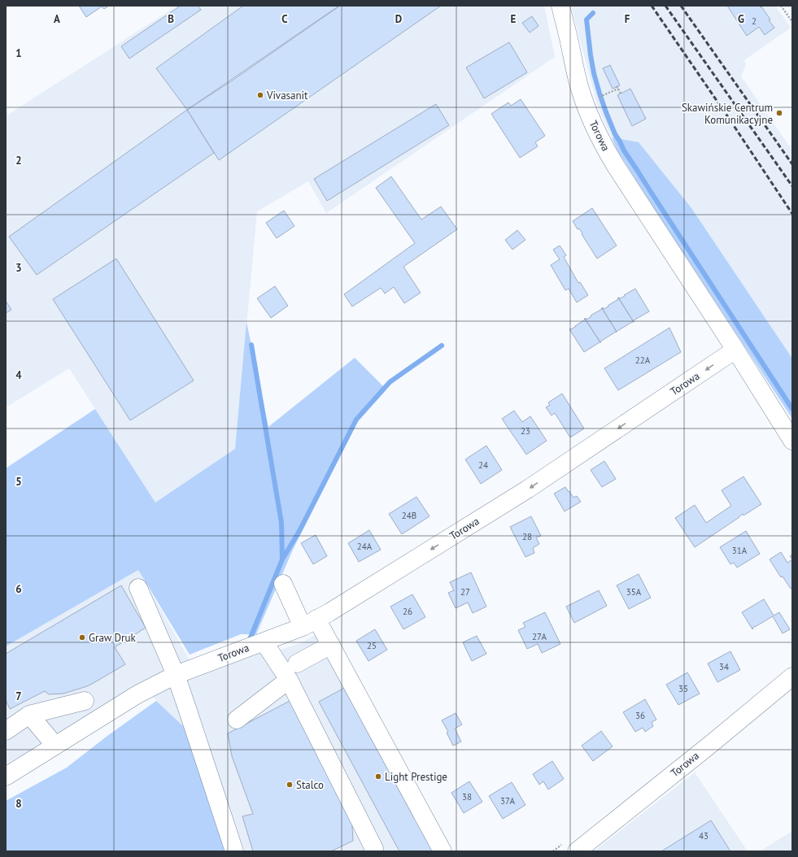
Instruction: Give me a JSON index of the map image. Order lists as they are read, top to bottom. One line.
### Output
{"streets":{"street":["Torowa"]},"places":["Vivasanit","Skawińskie Centrum Komunikacyjne","Graw Druk","Light Prestige","Stalco"],"house_numbers":["2","22A","23","24","24B","28","24A","31A","27","35A","26","27A","25","34","35","36","38","37A","43"],"grid":{"columns":["A","B","C","D","E","F","G"],"rows":["1","2","3","4","5","6","7","8"]}}
